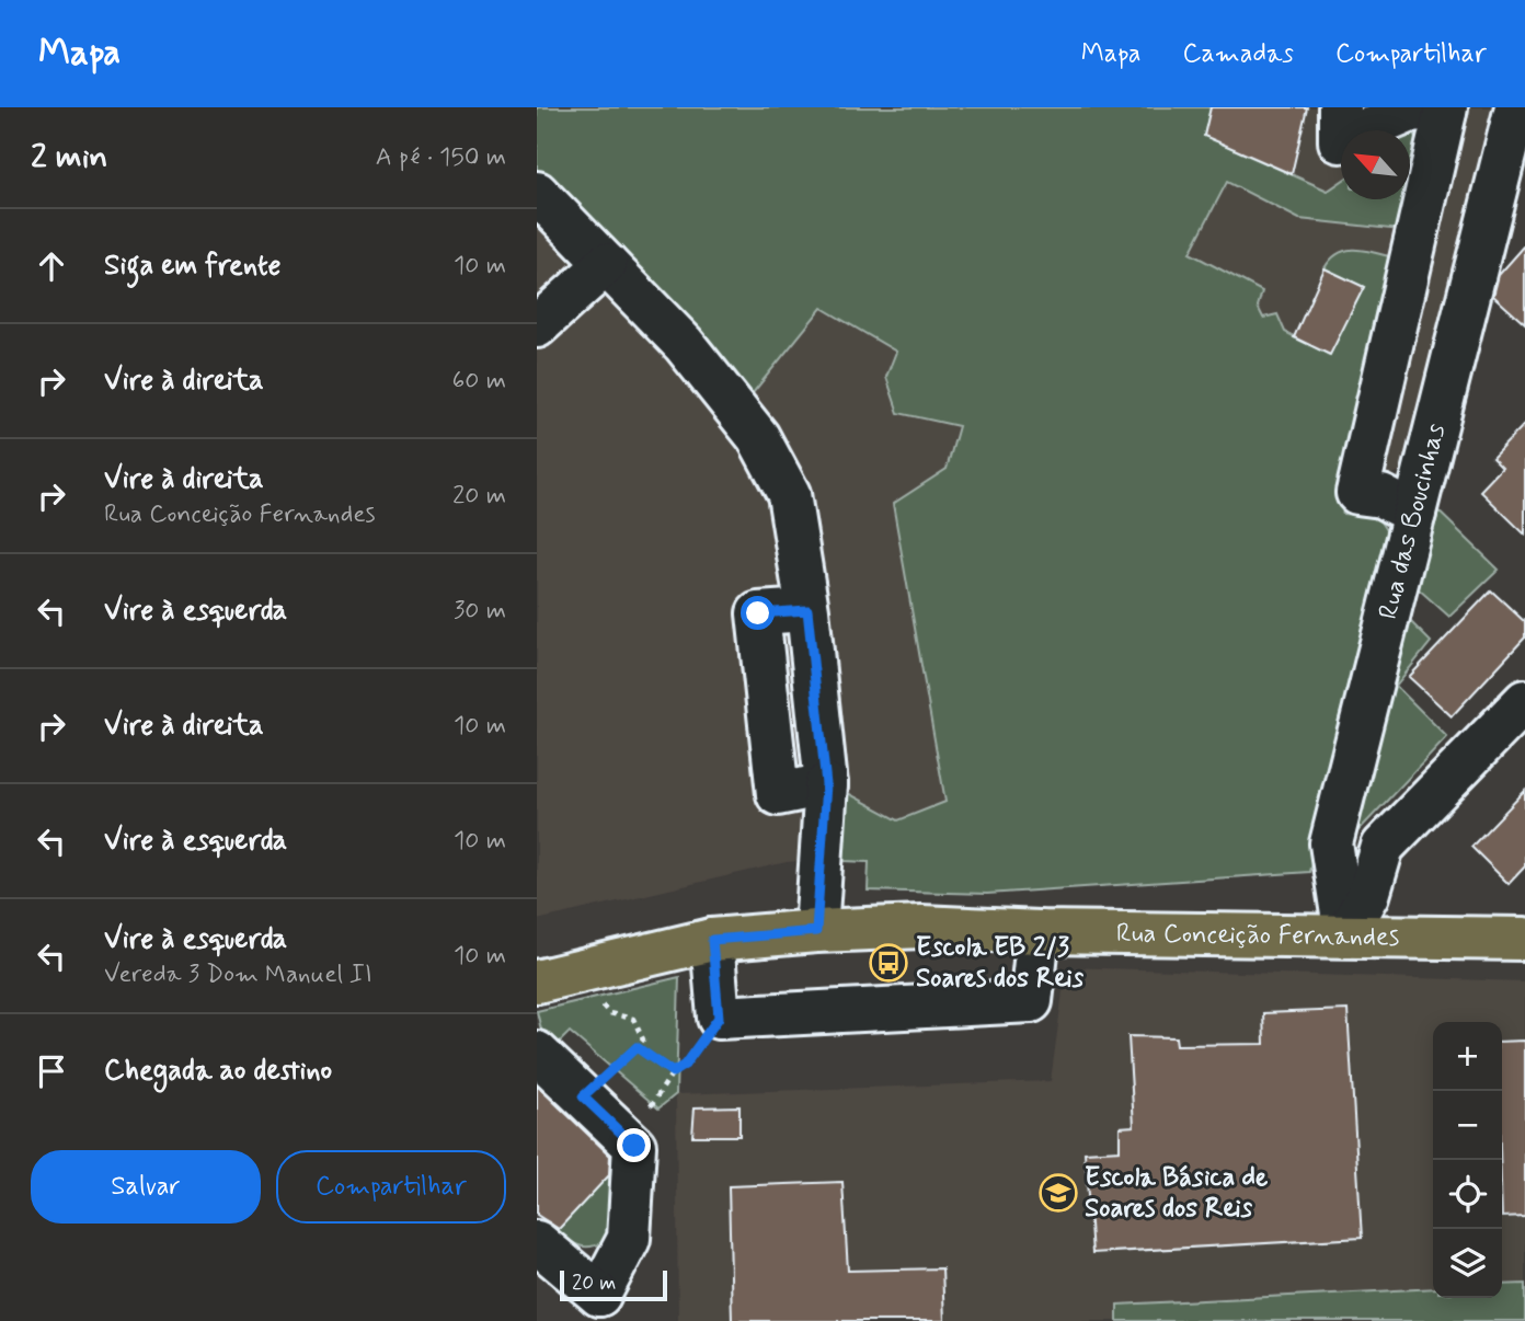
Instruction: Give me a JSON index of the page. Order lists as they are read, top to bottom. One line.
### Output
{"streets":{"main road":["Rua Conceição Fernandes"],"street":["Rua das Boucinhas"]},"crossings":[["Rua das Boucinhas","Rua Conceição Fernandes"]],"places":{"bus stop":["Escola EB 2/3 Soares dos Reis"],"school or university":["Escola Básica de Soares dos Reis"]},"scale_bar":"20 m","north":"top left","page":{"header":"Mapa","nav":["Mapa","Camadas","Compartilhar"],"heading":["2 min","A pé · 150 m"],"list":[["Siga em frente","10 m"],["Vire à direita","60 m"],["Vire à direita","Rua Conceição Fernandes","20 m"],["Vire à esquerda","30 m"],["Vire à direita","10 m"],["Vire à esquerda","10 m"],["Vire à esquerda","Vereda 3 Dom Manuel II","10 m"],"Chegada ao destino"],"map_buttons":["+","−"],"buttons":["Salvar","Compartilhar"],"scale":"20 m"}}
